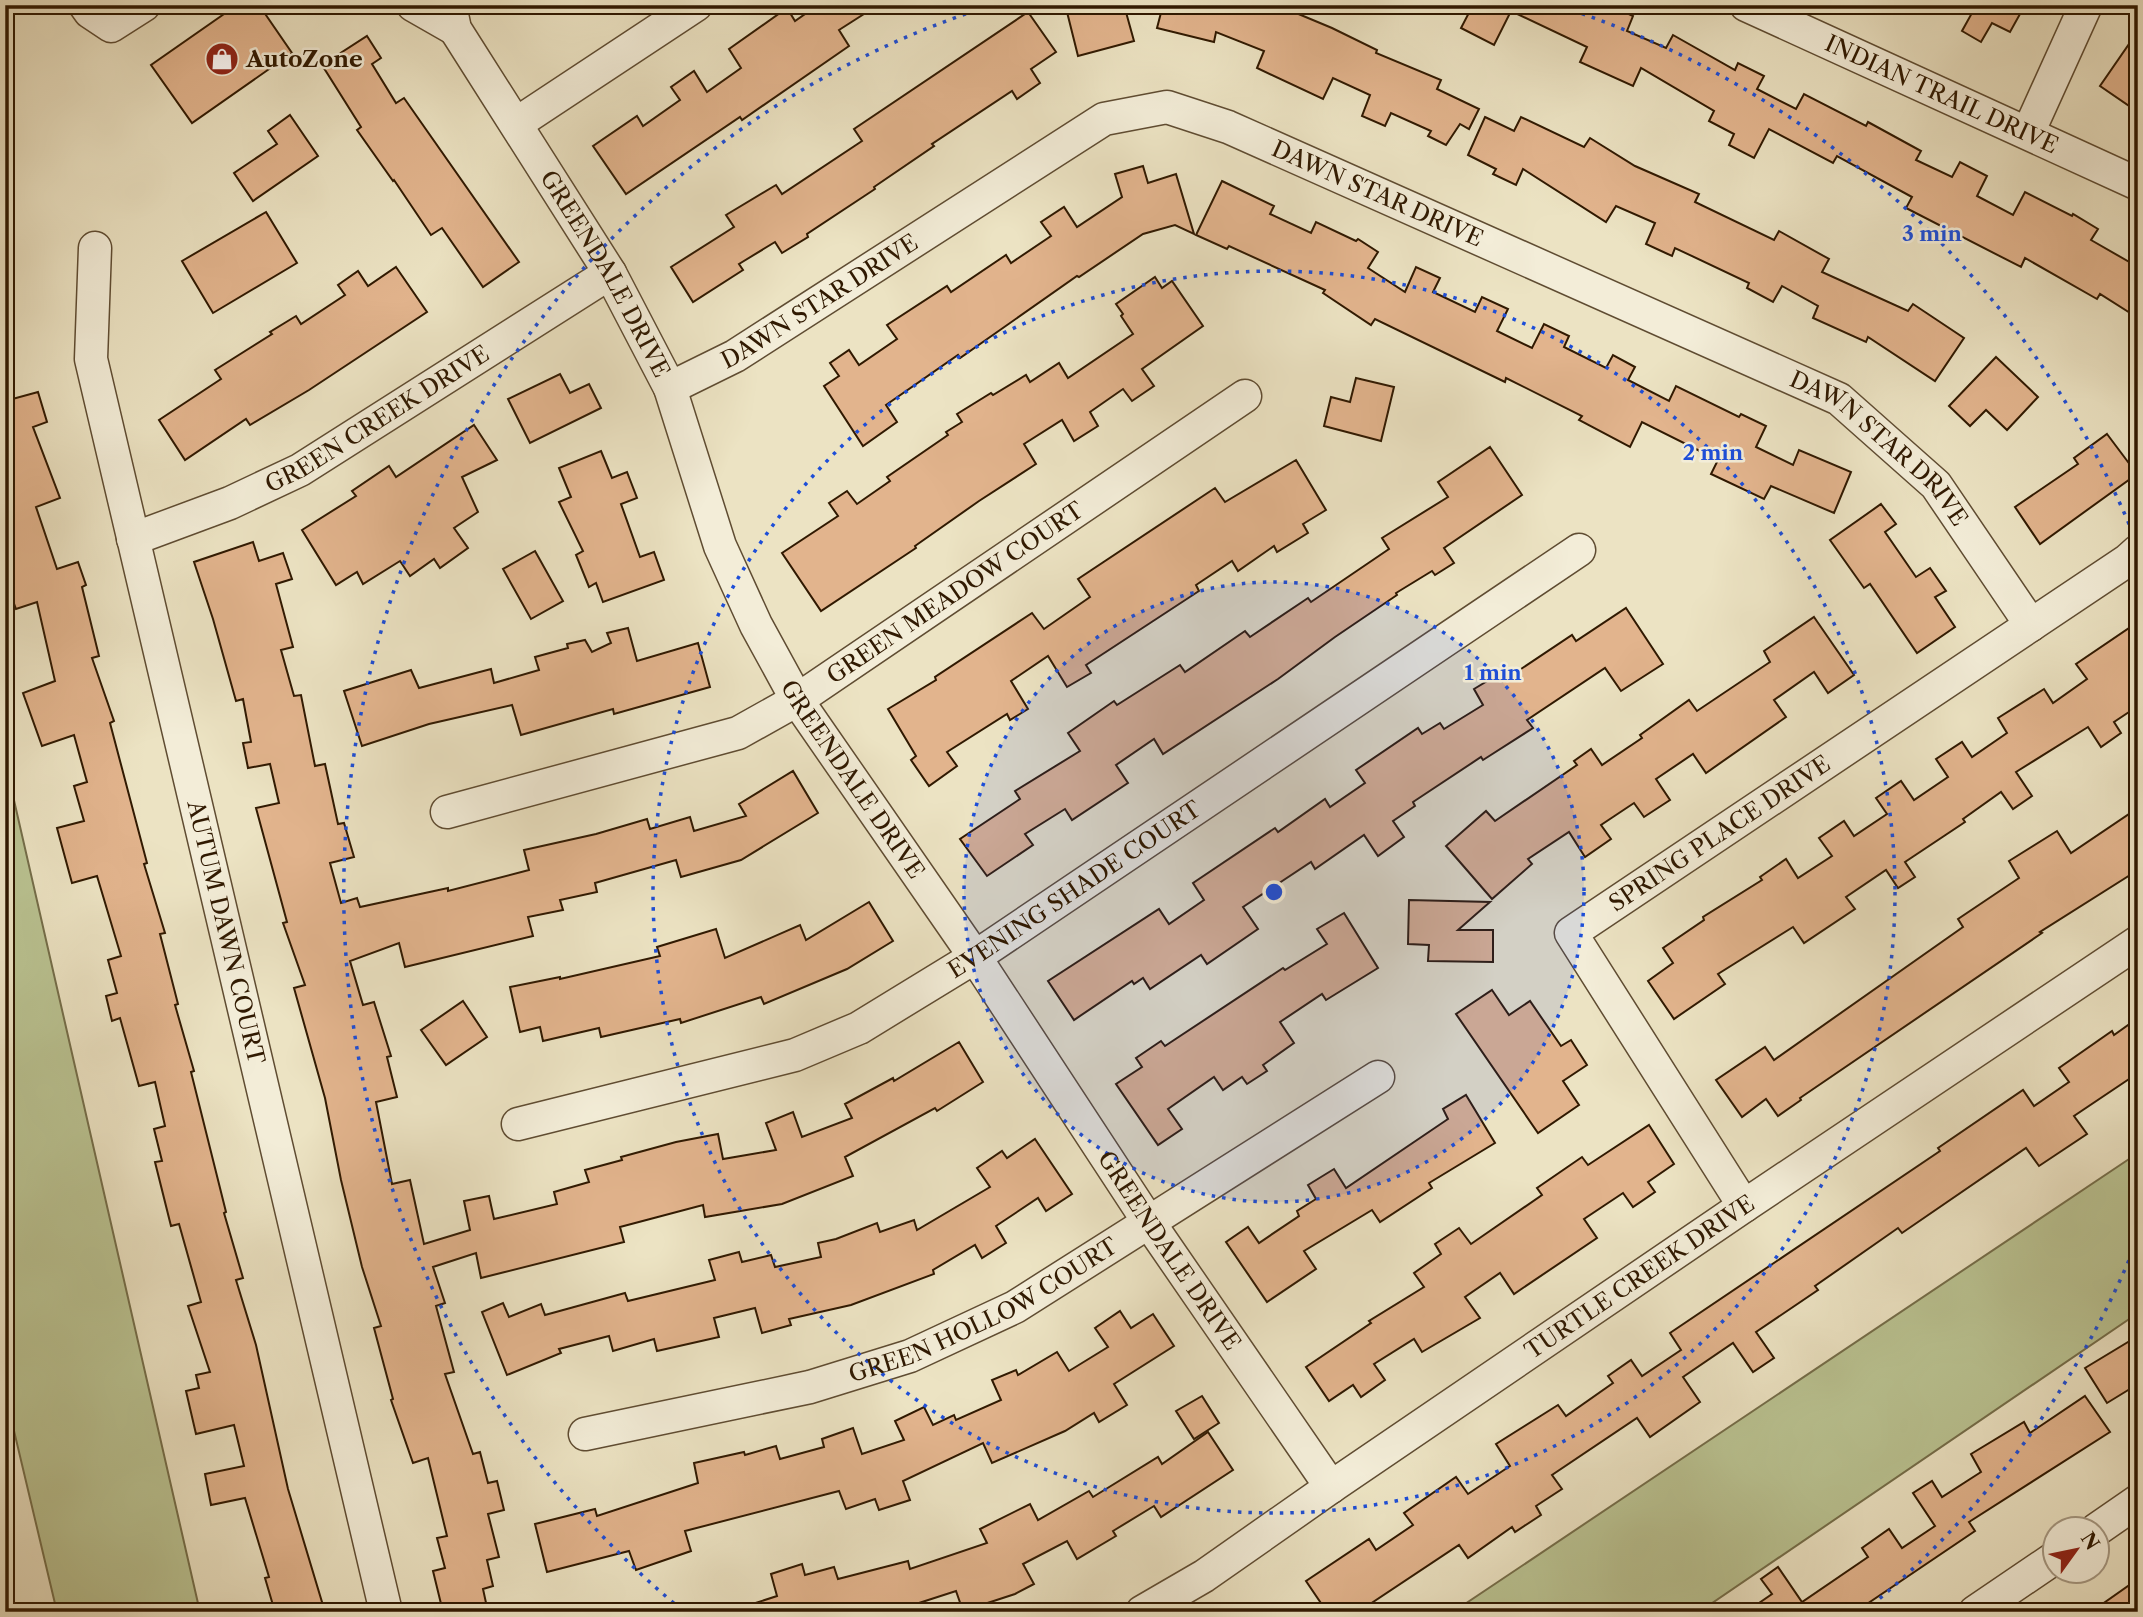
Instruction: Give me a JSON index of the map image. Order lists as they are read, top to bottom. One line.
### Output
{"streets":{"street":["INDIAN TRAIL DRIVE","DAWN STAR DRIVE","GREENDALE DRIVE","GREEN CREEK DRIVE","GREEN MEADOW COURT","SPRING PLACE DRIVE","EVENING SHADE COURT","AUTUM DAWN COURT","TURTLE CREEK DRIVE","GREEN HOLLOW COURT"]},"crossings":[["DAWN STAR DRIVE","GREENDALE DRIVE"],["DAWN STAR DRIVE","SPRING PLACE DRIVE"],["GREENDALE DRIVE","GREEN CREEK DRIVE"],["GREENDALE DRIVE","GREEN MEADOW COURT"],["GREENDALE DRIVE","EVENING SHADE COURT"],["GREENDALE DRIVE","TURTLE CREEK DRIVE"],["GREENDALE DRIVE","GREEN HOLLOW COURT"],["GREEN CREEK DRIVE","AUTUM DAWN COURT"],["SPRING PLACE DRIVE","TURTLE CREEK DRIVE"]],"places":{"shop":["AutoZone"]},"north":"top right","rings":["3 min","2 min","1 min"]}
